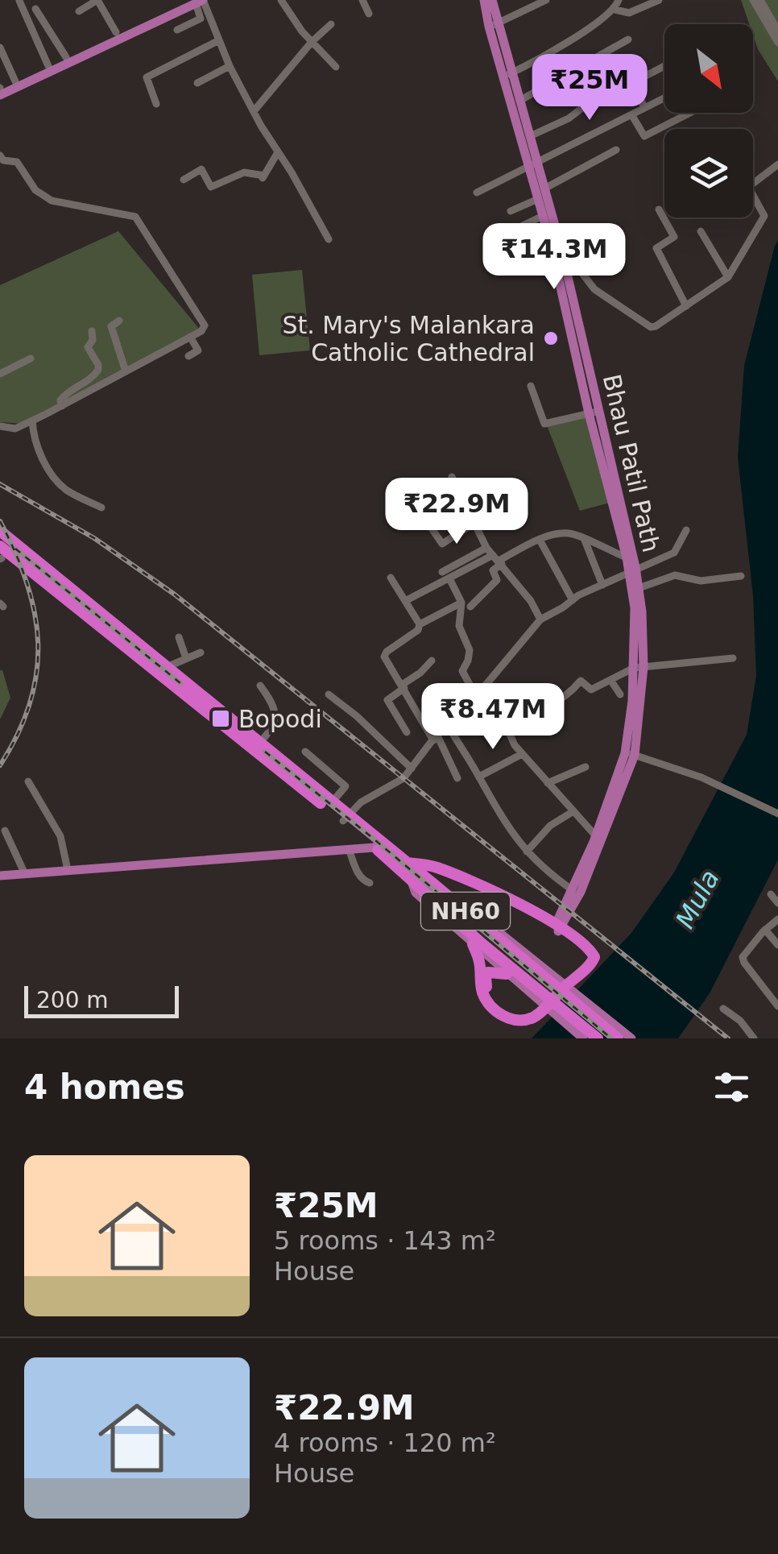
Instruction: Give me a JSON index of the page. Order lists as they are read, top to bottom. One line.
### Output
{"streets":{"highway":["NH60"],"main road":["Bhau Patil Path"]},"water":["Mula"],"places":{"other":["St. Mary's Malankara Catholic Cathedral"],"transit":["Bopodi"]},"scale_bar":"200 m","north":"bottom right","page":{"price":["₹25M","₹14.3M","₹22.9M","₹8.47M"],"scale":"200 m","heading":"4 homes","list":[{"name":"₹25M","note":"5 rooms · 143 m² · House"},{"name":"₹22.9M","note":"4 rooms · 120 m² · House"}]}}
